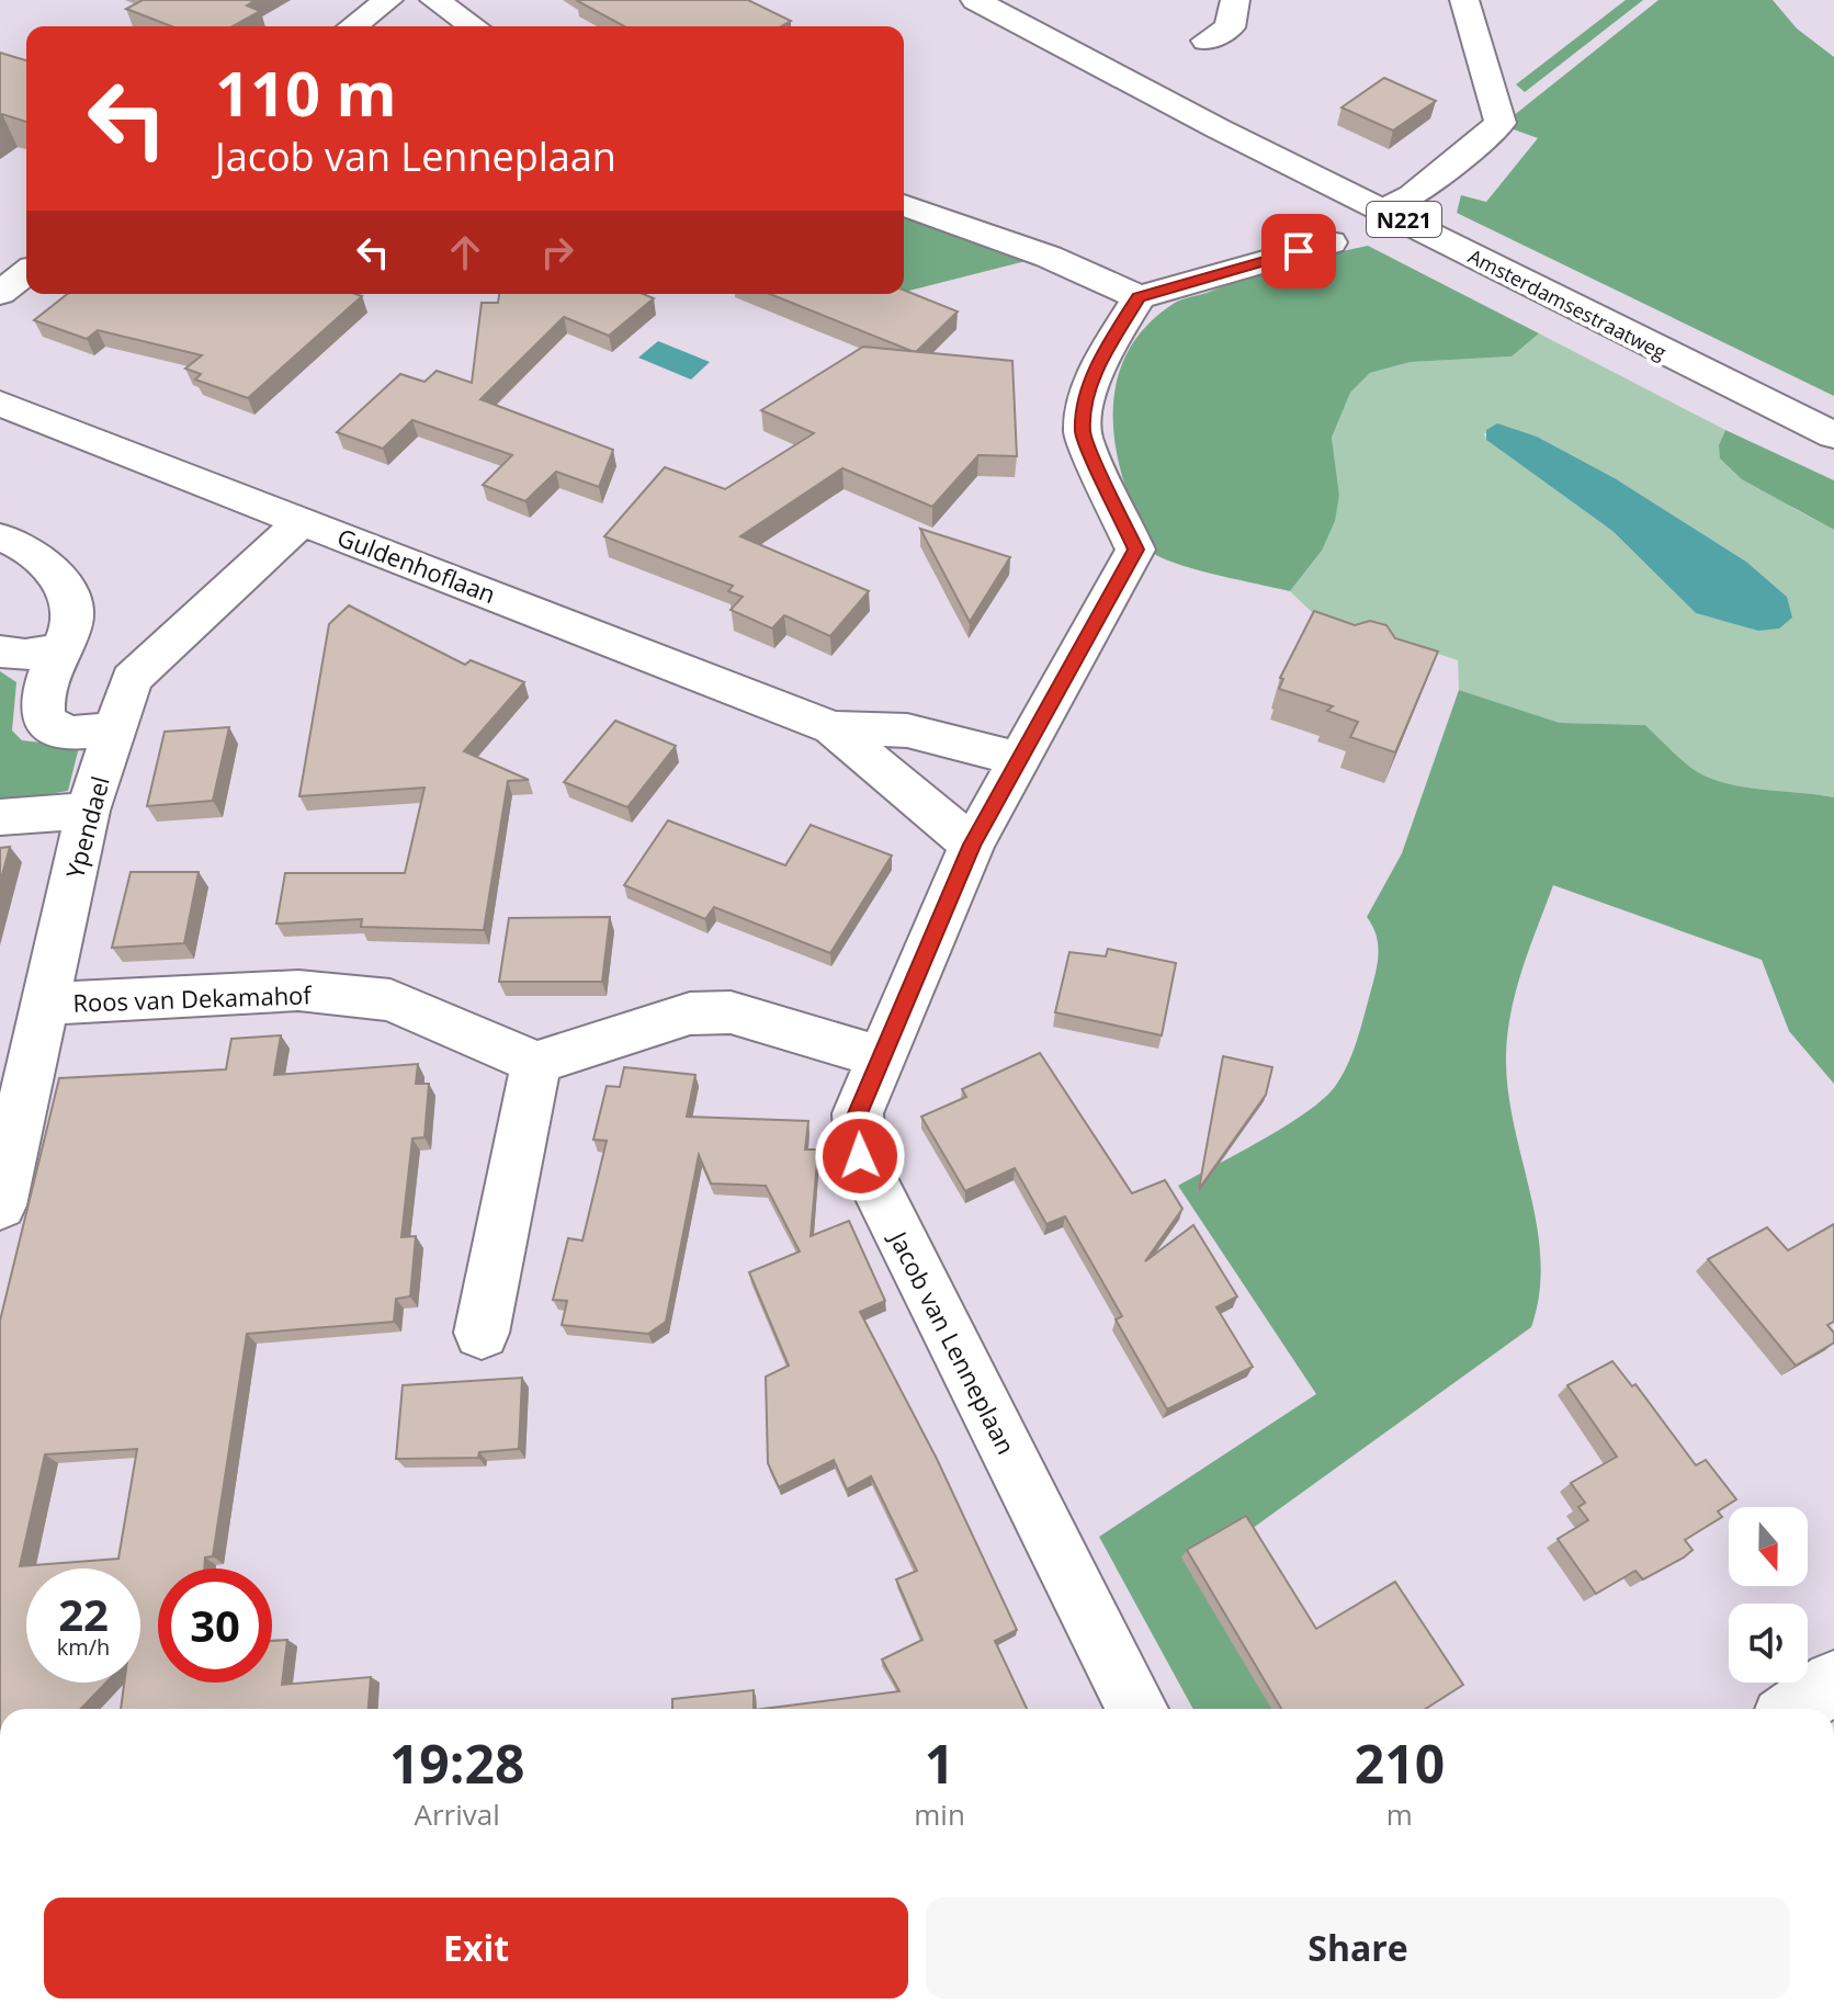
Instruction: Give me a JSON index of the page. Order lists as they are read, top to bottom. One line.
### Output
{"streets":{"street":["N221","Amsterdamsestraatweg","Guldenhoflaan","Ypendael","Roos van Dekamahof","Jacob van Lenneplaan"]},"crossings":[["Guldenhoflaan","Ypendael"],["Guldenhoflaan","Jacob van Lenneplaan"],["Ypendael","Roos van Dekamahof"]],"north":"bottom","page":{"turn":["110 m","Jacob van Lenneplaan"],"speed":"22 km/h","limit":"30","eta":["19:28","Arrival","1","min","210","m"],"buttons":["Exit","Share"]}}
